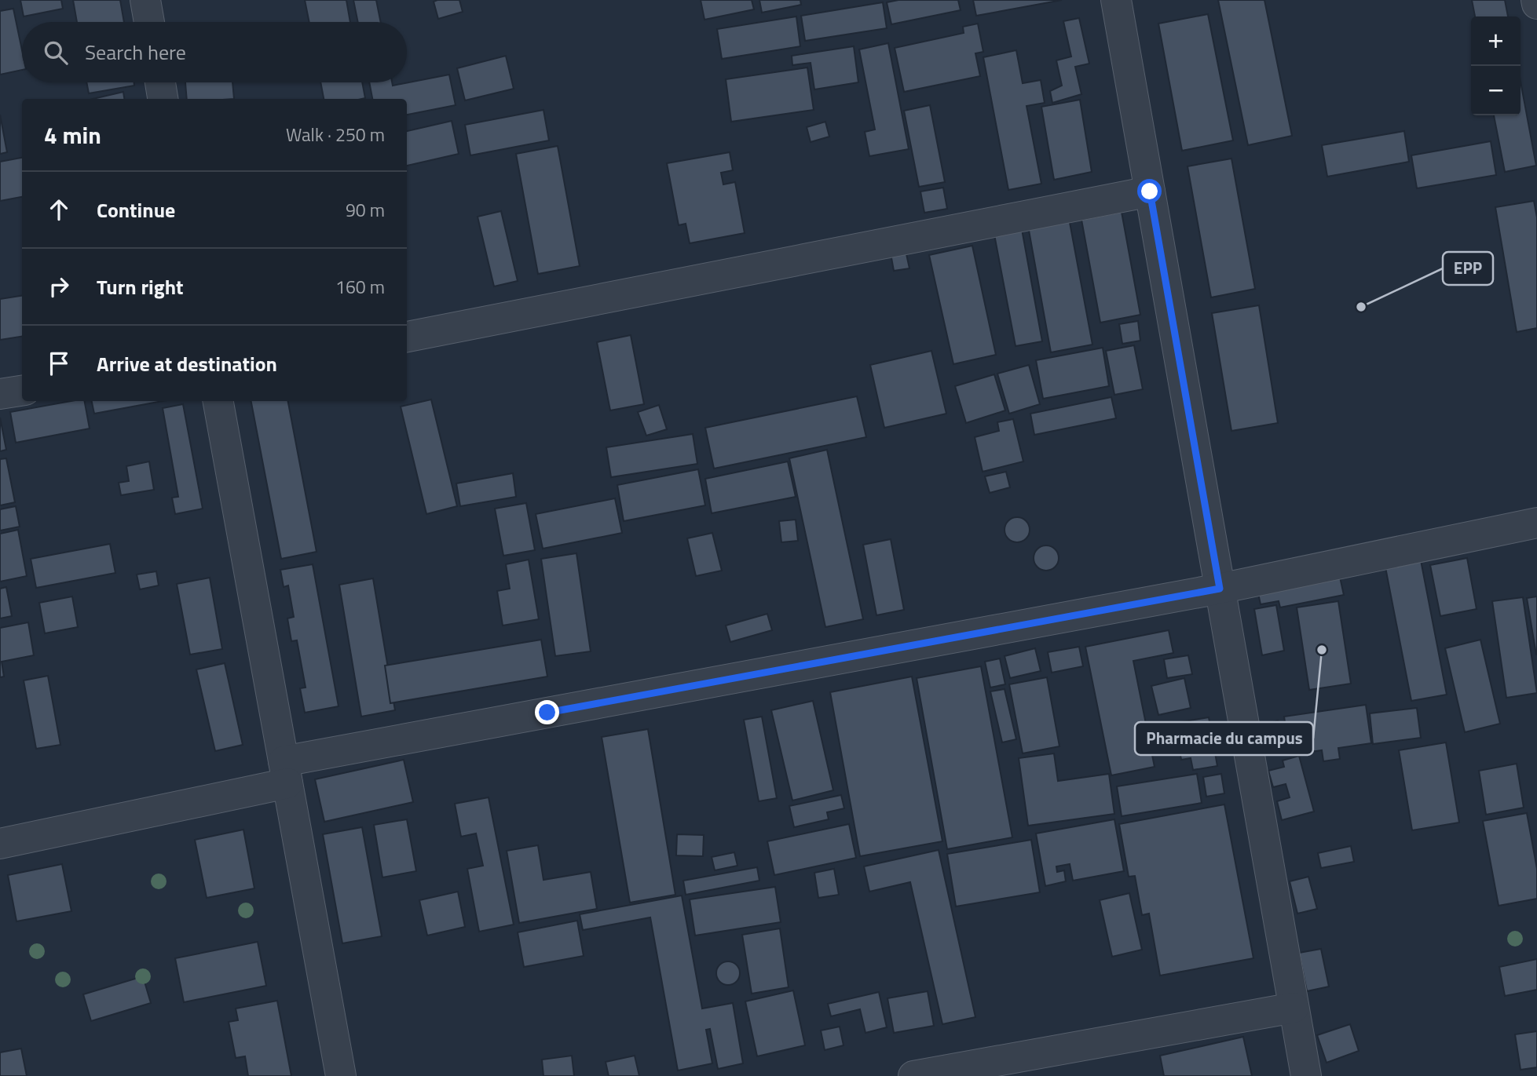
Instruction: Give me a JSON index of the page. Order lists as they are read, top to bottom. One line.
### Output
{"places":["EPP","Pharmacie du campus"],"page":{"map_buttons":["+","−"],"search":"Search here","heading":["4 min","Walk · 250 m"],"list":[["Continue","90 m"],["Turn right","160 m"],"Arrive at destination"]}}
